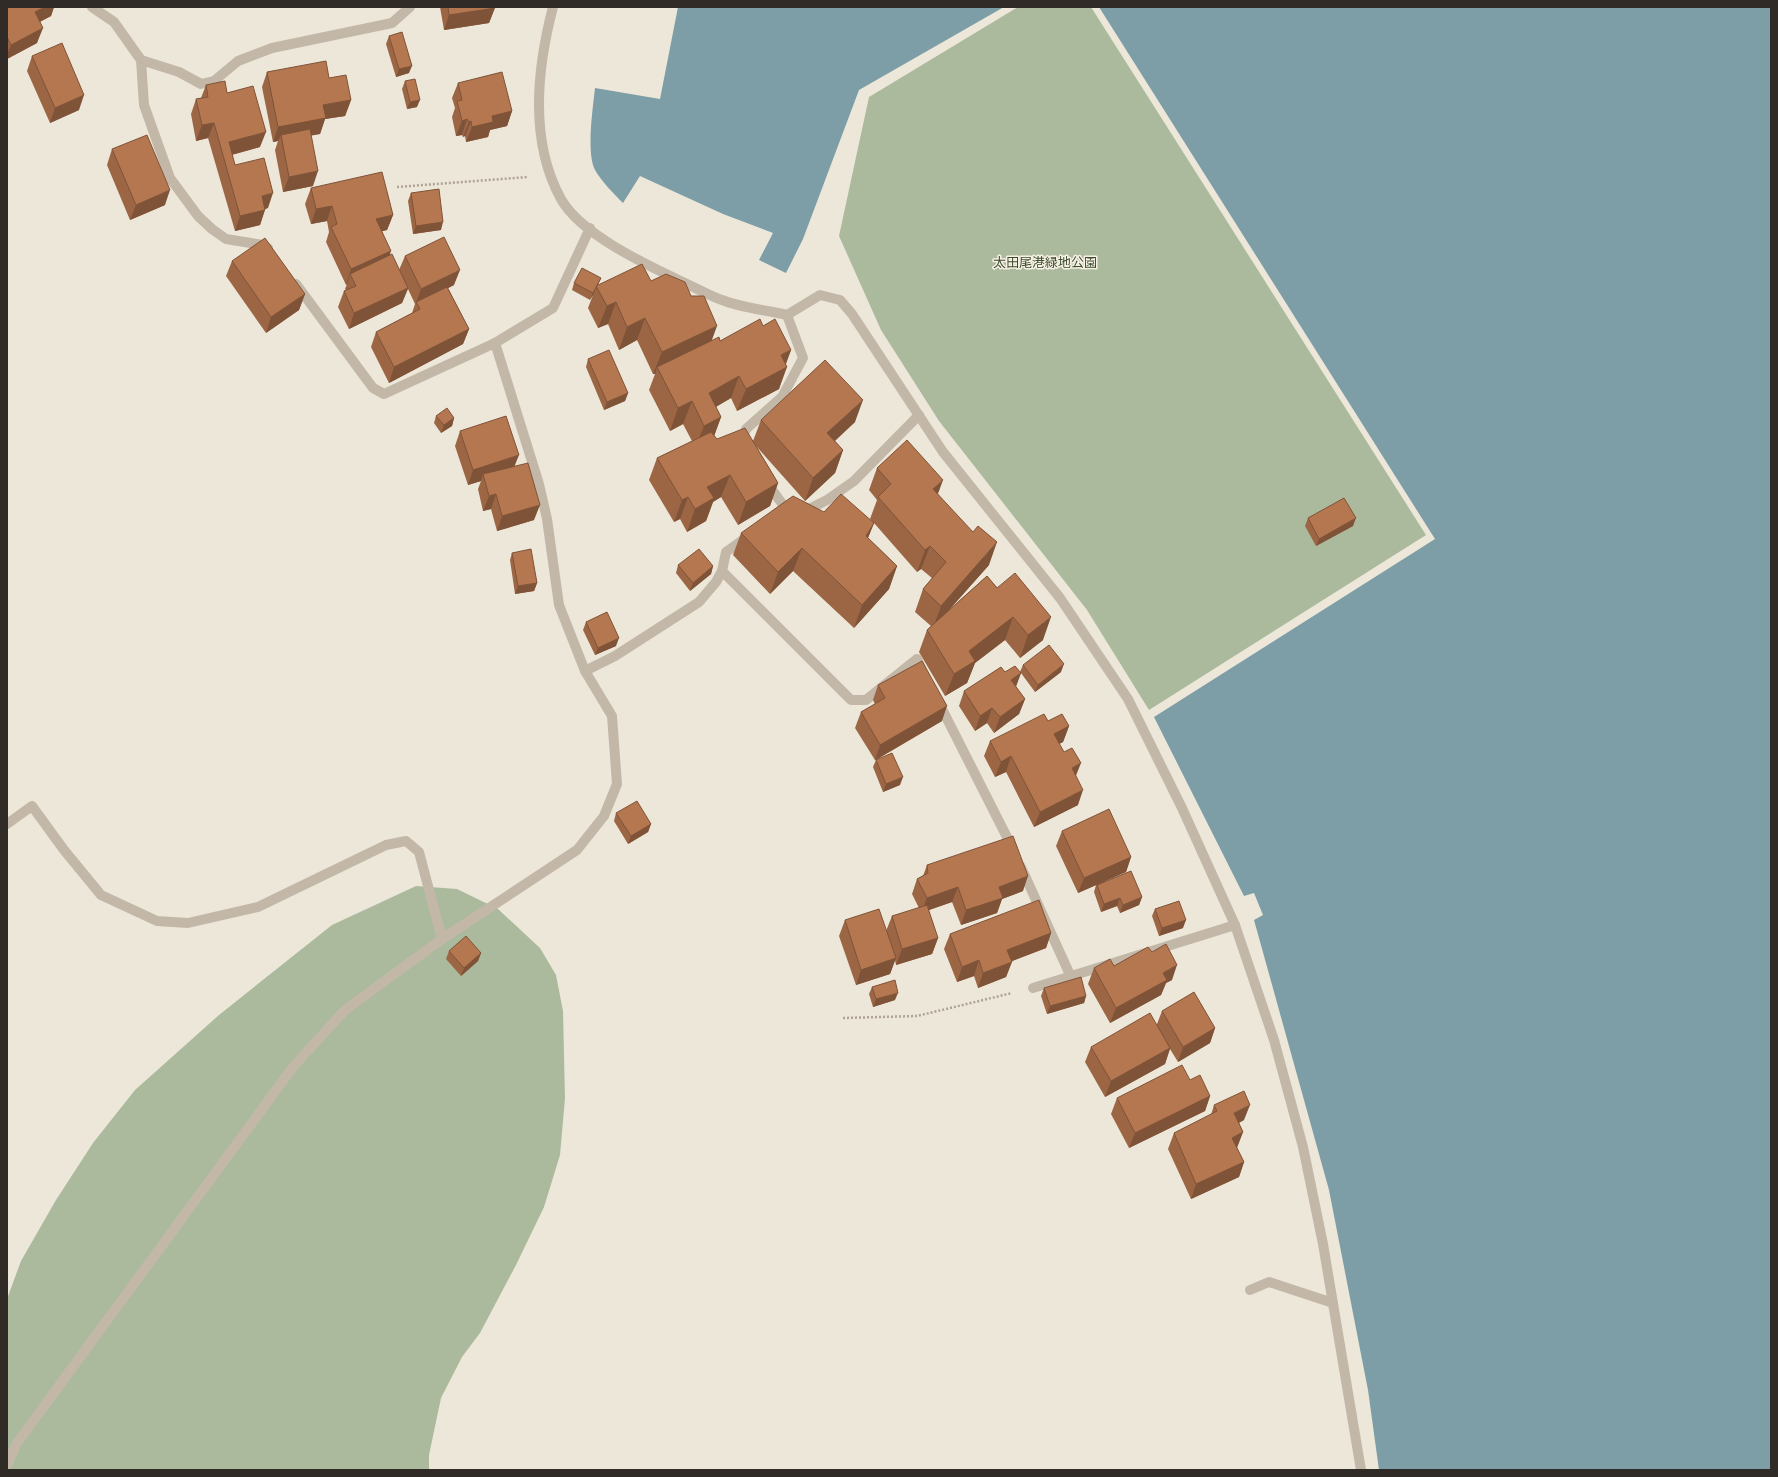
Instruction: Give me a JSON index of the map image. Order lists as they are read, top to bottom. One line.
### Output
{"parks":["太田尾港緑地公園"]}
